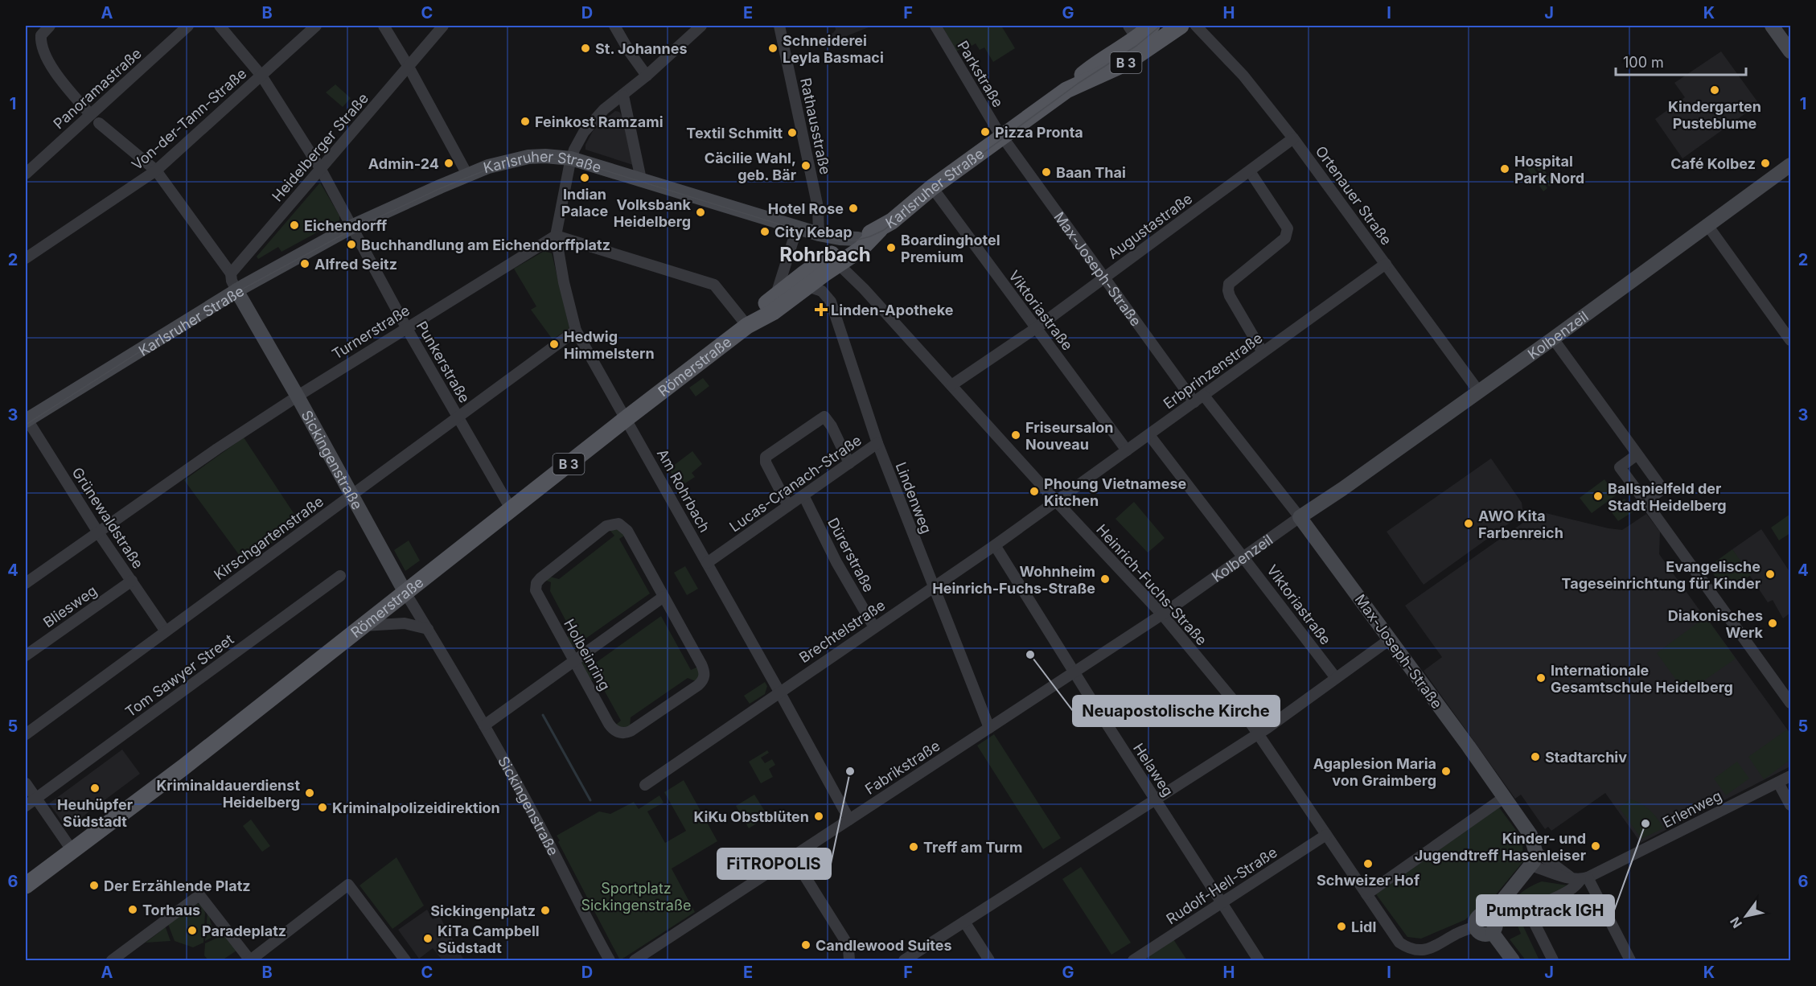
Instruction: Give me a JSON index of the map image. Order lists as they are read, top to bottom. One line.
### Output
{"streets":{"main road":["B 3","Karlsruher Straße","Römerstraße"],"street":["Parkstraße","Panoramastraße","Von-der-Tann-Straße","Rathausstraße","Heidelberger Straße","Ortenauer Straße","Augustastraße","Max-Joseph-Straße","Viktoriastraße","Turnerstraße","Kolbenzeil","Punkerstraße","Erbprinzenstraße","Sickingenstraße","Lucas-Cranach-Straße","Am Rohrbach","Lindenweg","Grünewaldstraße","Kirschgartenstraße","Dürerstraße","Heinrich-Fuchs-Straße","Bliesweg","Brechtelstraße","Holbeinring","Tom Sawyer Street","Fabrikstraße","Helaweg","Erlenweg","Rudolf-Hell-Straße"]},"crossings":[["Parkstraße","Karlsruher Straße"],["Parkstraße","Max-Joseph-Straße"],["Von-der-Tann-Straße","Punkerstraße"],["Rathausstraße","Karlsruher Straße"],["Heidelberger Straße","Punkerstraße"],["Karlsruher Straße","Max-Joseph-Straße"],["Karlsruher Straße","Viktoriastraße"],["Karlsruher Straße","Punkerstraße"],["Karlsruher Straße","Römerstraße"],["Karlsruher Straße","Sickingenstraße"],["Karlsruher Straße","Am Rohrbach"],["Karlsruher Straße","Grünewaldstraße"],["Ortenauer Straße","Augustastraße"],["Ortenauer Straße","Kolbenzeil"],["Ortenauer Straße","Erbprinzenstraße"],["Augustastraße","Max-Joseph-Straße"],["Augustastraße","Viktoriastraße"],["Augustastraße","Heinrich-Fuchs-Straße"],["Max-Joseph-Straße","Kolbenzeil"],["Max-Joseph-Straße","Erbprinzenstraße"],["Viktoriastraße","Kolbenzeil"],["Viktoriastraße","Erbprinzenstraße"],["Turnerstraße","Punkerstraße"],["Turnerstraße","Sickingenstraße"],["Turnerstraße","Am Rohrbach"],["Turnerstraße","Grünewaldstraße"],["Kolbenzeil","Heinrich-Fuchs-Straße"],["Kolbenzeil","Fabrikstraße"],["Punkerstraße","Römerstraße"],["Punkerstraße","Kirschgartenstraße"],["Römerstraße","Sickingenstraße"],["Römerstraße","Am Rohrbach"],["Römerstraße","Lindenweg"],["Römerstraße","Heinrich-Fuchs-Straße"],["Erbprinzenstraße","Heinrich-Fuchs-Straße"],["Erbprinzenstraße","Brechtelstraße"],["Sickingenstraße","Kirschgartenstraße"],["Lucas-Cranach-Straße","Am Rohrbach"],["Lucas-Cranach-Straße","Lindenweg"],["Lucas-Cranach-Straße","Dürerstraße"],["Am Rohrbach","Kirschgartenstraße"],["Am Rohrbach","Brechtelstraße"],["Am Rohrbach","Fabrikstraße"],["Lindenweg","Brechtelstraße"],["Lindenweg","Fabrikstraße"],["Grünewaldstraße","Kirschgartenstraße"],["Grünewaldstraße","Bliesweg"],["Dürerstraße","Brechtelstraße"],["Heinrich-Fuchs-Straße","Brechtelstraße"],["Heinrich-Fuchs-Straße","Fabrikstraße"],["Heinrich-Fuchs-Straße","Rudolf-Hell-Straße"],["Brechtelstraße","Helaweg"],["Fabrikstraße","Helaweg"],["Helaweg","Rudolf-Hell-Straße"]],"districts":["Rohrbach"],"parks":["Sportplatz Sickingenstraße"],"places":{"other":["St. Johannes","Schneiderei Leyla Basmaci","Kindergarten Pusteblume","Feinkost Ramzami","Pizza Pronta","Textil Schmitt","Admin-24","Café Kolbez","Cäcilie Wahl, geb. Bär","Hospital Park Nord","Baan Thai","Indian Palace","Hotel Rose","Volksbank Heidelberg","Eichendorff","City Kebap","Buchhandlung am Eichendorffplatz","Boardinghotel Premium","Alfred Seitz","Hedwig Himmelstern","Friseursalon Nouveau","Phoung Vietnamese Kitchen","Ballspielfeld der Stadt Heidelberg","AWO Kita Farbenreich","Evangelische Tageseinrichtung für Kinder","Wohnheim Heinrich-Fuchs-Straße","Diakonisches Werk","Neuapostolische Kirche","Internationale Gesamtschule Heidelberg","Stadtarchiv","FiTROPOLIS","Agaplesion Maria von Graimberg","Heuhüpfer Südstadt","Kriminaldauerdienst Heidelberg","Kriminalpolizeidirektion","KiKu Obstblüten","Pumptrack IGH","Kinder- und Jugendtreff Hasenleiser","Treff am Turm","Schweizer Hof","Der Erzählende Platz","Torhaus","Sickingenplatz","Lidl","Paradeplatz","KiTa Campbell Südstadt","Candlewood Suites"],"health":["Linden-Apotheke"]},"scale_bar":"100 m","north":"bottom left","grid":{"columns":["A","B","C","D","E","F","G","H","I","J","K"],"rows":["1","2","3","4","5","6"]}}
